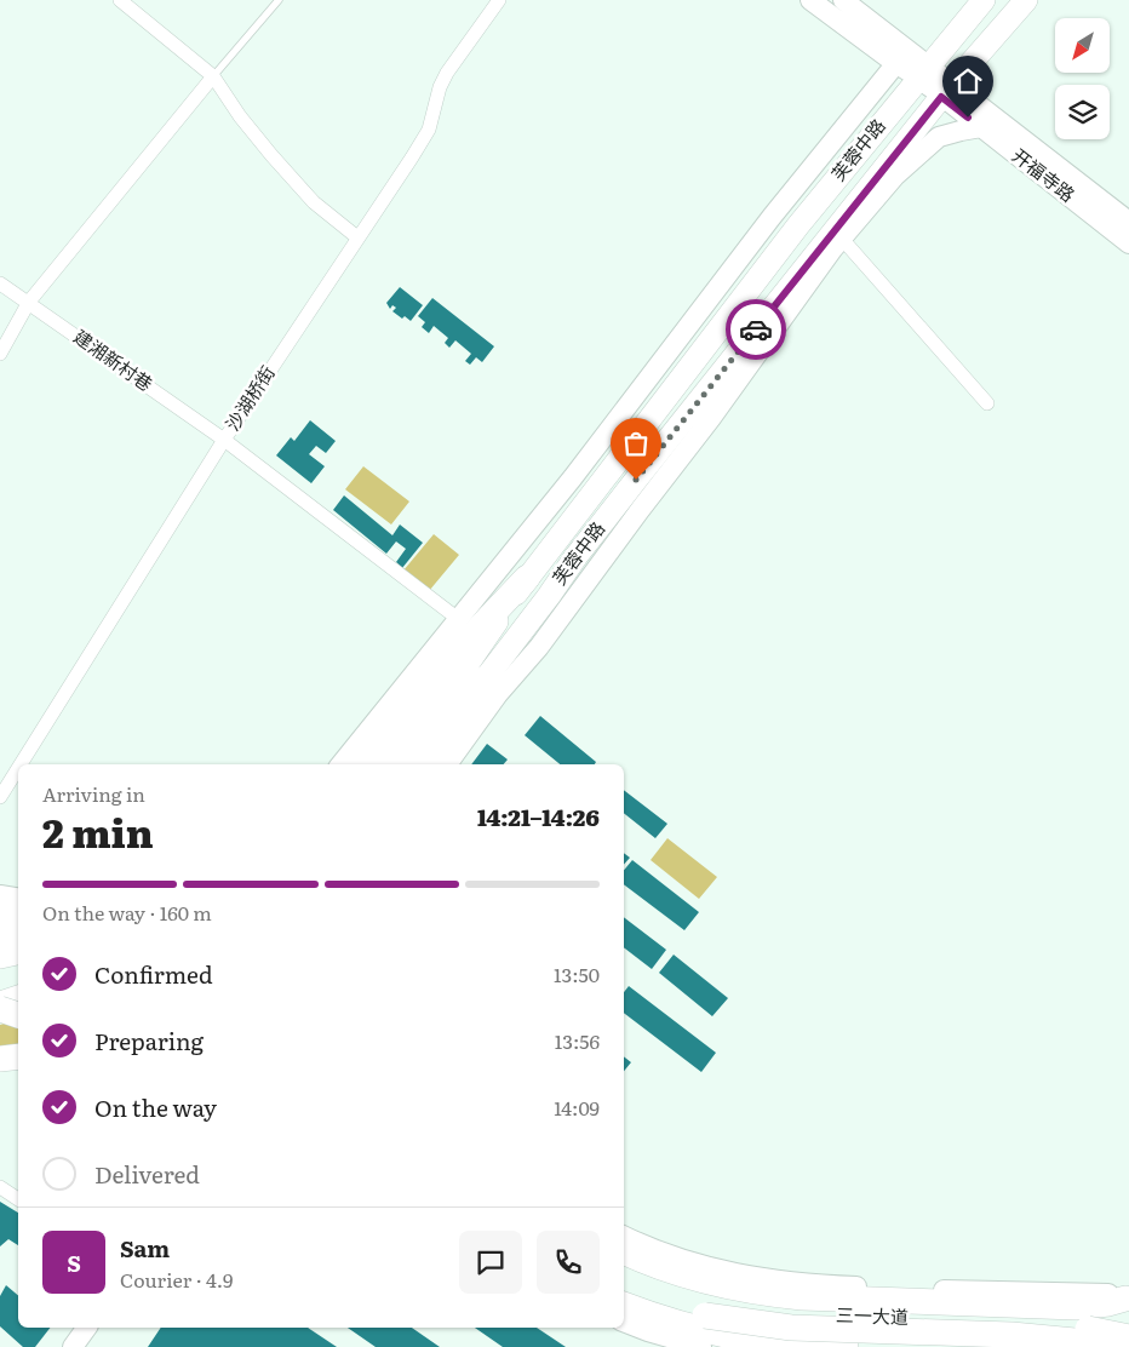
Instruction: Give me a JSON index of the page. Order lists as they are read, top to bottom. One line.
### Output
{"streets":{"highway":["三一大道"],"main road":["芙蓉中路"],"street":["开福寺路","建湘新村巷","沙湖桥街"]},"crossings":[["芙蓉中路","开福寺路"],["建湘新村巷","沙湖桥街"]],"north":"bottom left","page":{"heading":["2 min","Arriving in","14:21–14:26"],"panel":["Sam","Courier · 4.9"],"bar":"On the way · 160 m","list":[["Confirmed","13:50"],["Preparing","13:56"],["On the way","14:09"],"Delivered"],"round":"S"}}
